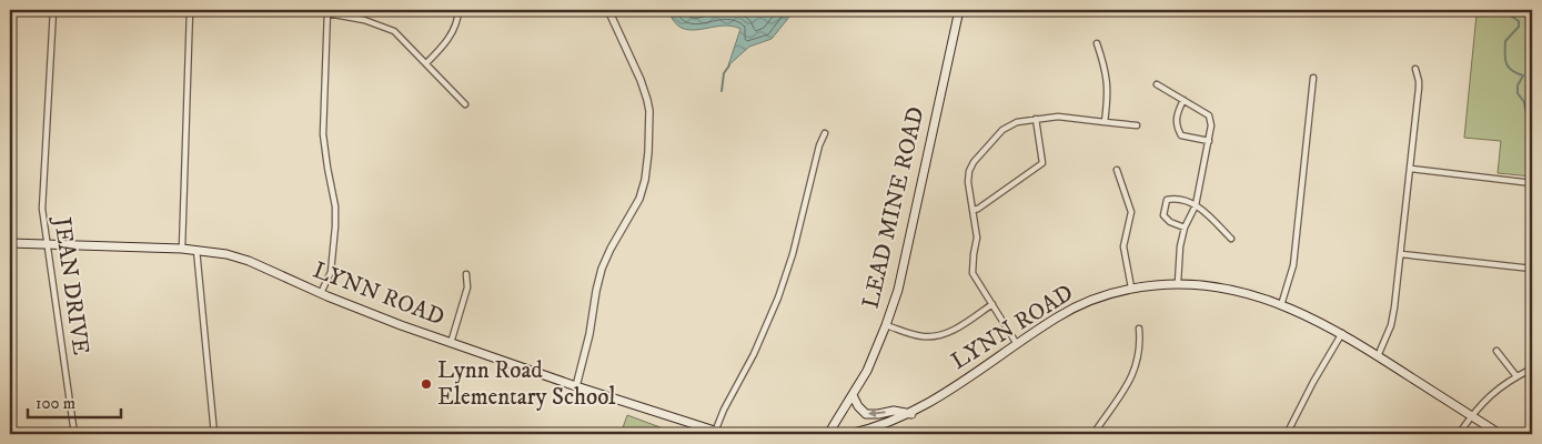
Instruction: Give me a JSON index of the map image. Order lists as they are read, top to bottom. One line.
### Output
{"streets":{"main road":["LEAD MINE ROAD","LYNN ROAD"],"street":["JEAN DRIVE"]},"crossings":[["JEAN DRIVE","LYNN ROAD"]],"places":["Lynn Road Elementary School"],"scale_bar":"100 m"}
